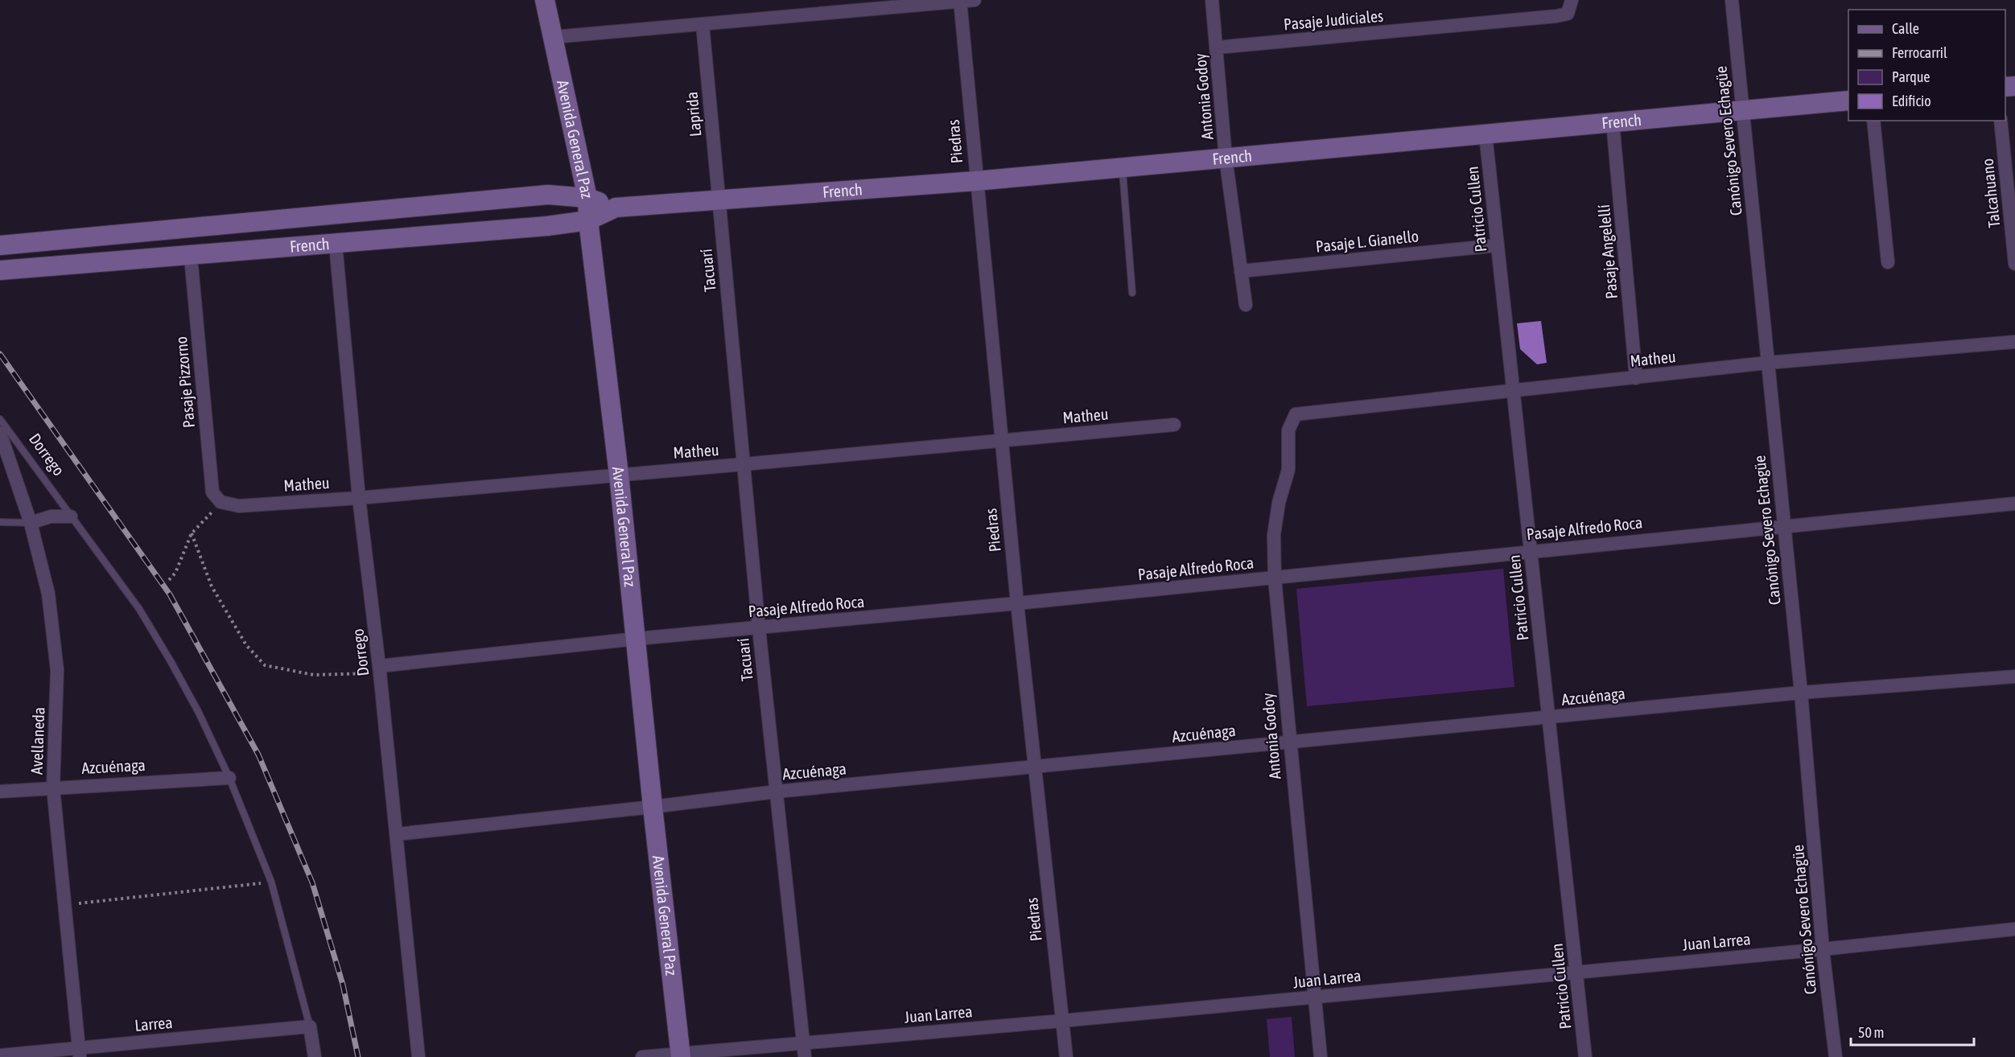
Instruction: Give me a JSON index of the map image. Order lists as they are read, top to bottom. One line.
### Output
{"streets":{"main road":["French","Avenida General Paz"],"street":["Pasaje Judiciales","Antonia Godoy","Laprida","Canónigo Severo Echagüe","Piedras","Talcahuano","Patricio Cullen","Pasaje L. Gianello","Pasaje Angelellí","Tacuarí","Matheu","Pasaje Pizzorno","Dorrego","Pasaje Alfredo Roca","Azcuénaga","Avellaneda","Juan Larrea","Larrea"]},"crossings":[["Pasaje Judiciales","Antonia Godoy"],["Antonia Godoy","French"],["Antonia Godoy","Pasaje L. Gianello"],["Antonia Godoy","Matheu"],["Antonia Godoy","Pasaje Alfredo Roca"],["Antonia Godoy","Azcuénaga"],["Antonia Godoy","Juan Larrea"],["Laprida","French"],["Laprida","Tacuarí"],["French","Avenida General Paz"],["French","Canónigo Severo Echagüe"],["French","Piedras"],["French","Patricio Cullen"],["French","Pasaje Angelellí"],["French","Tacuarí"],["French","Pasaje Pizzorno"],["French","Dorrego"],["Avenida General Paz","Matheu"],["Avenida General Paz","Pasaje Alfredo Roca"],["Avenida General Paz","Azcuénaga"],["Avenida General Paz","Juan Larrea"],["Canónigo Severo Echagüe","Matheu"],["Canónigo Severo Echagüe","Pasaje Alfredo Roca"],["Canónigo Severo Echagüe","Azcuénaga"],["Canónigo Severo Echagüe","Juan Larrea"],["Piedras","Matheu"],["Piedras","Pasaje Alfredo Roca"],["Piedras","Azcuénaga"],["Piedras","Juan Larrea"],["Patricio Cullen","Pasaje L. Gianello"],["Patricio Cullen","Matheu"],["Patricio Cullen","Pasaje Alfredo Roca"],["Patricio Cullen","Azcuénaga"],["Patricio Cullen","Juan Larrea"],["Pasaje Angelellí","Matheu"],["Tacuarí","Matheu"],["Tacuarí","Pasaje Alfredo Roca"],["Tacuarí","Azcuénaga"],["Tacuarí","Juan Larrea"],["Matheu","Pasaje Pizzorno"],["Matheu","Dorrego"],["Dorrego","Pasaje Alfredo Roca"],["Dorrego","Azcuénaga"],["Dorrego","Larrea"],["Azcuénaga","Avellaneda"],["Avellaneda","Larrea"]],"legend":["Calle","Ferrocarril","Parque","Edificio"],"scale_bar":"50 m"}
